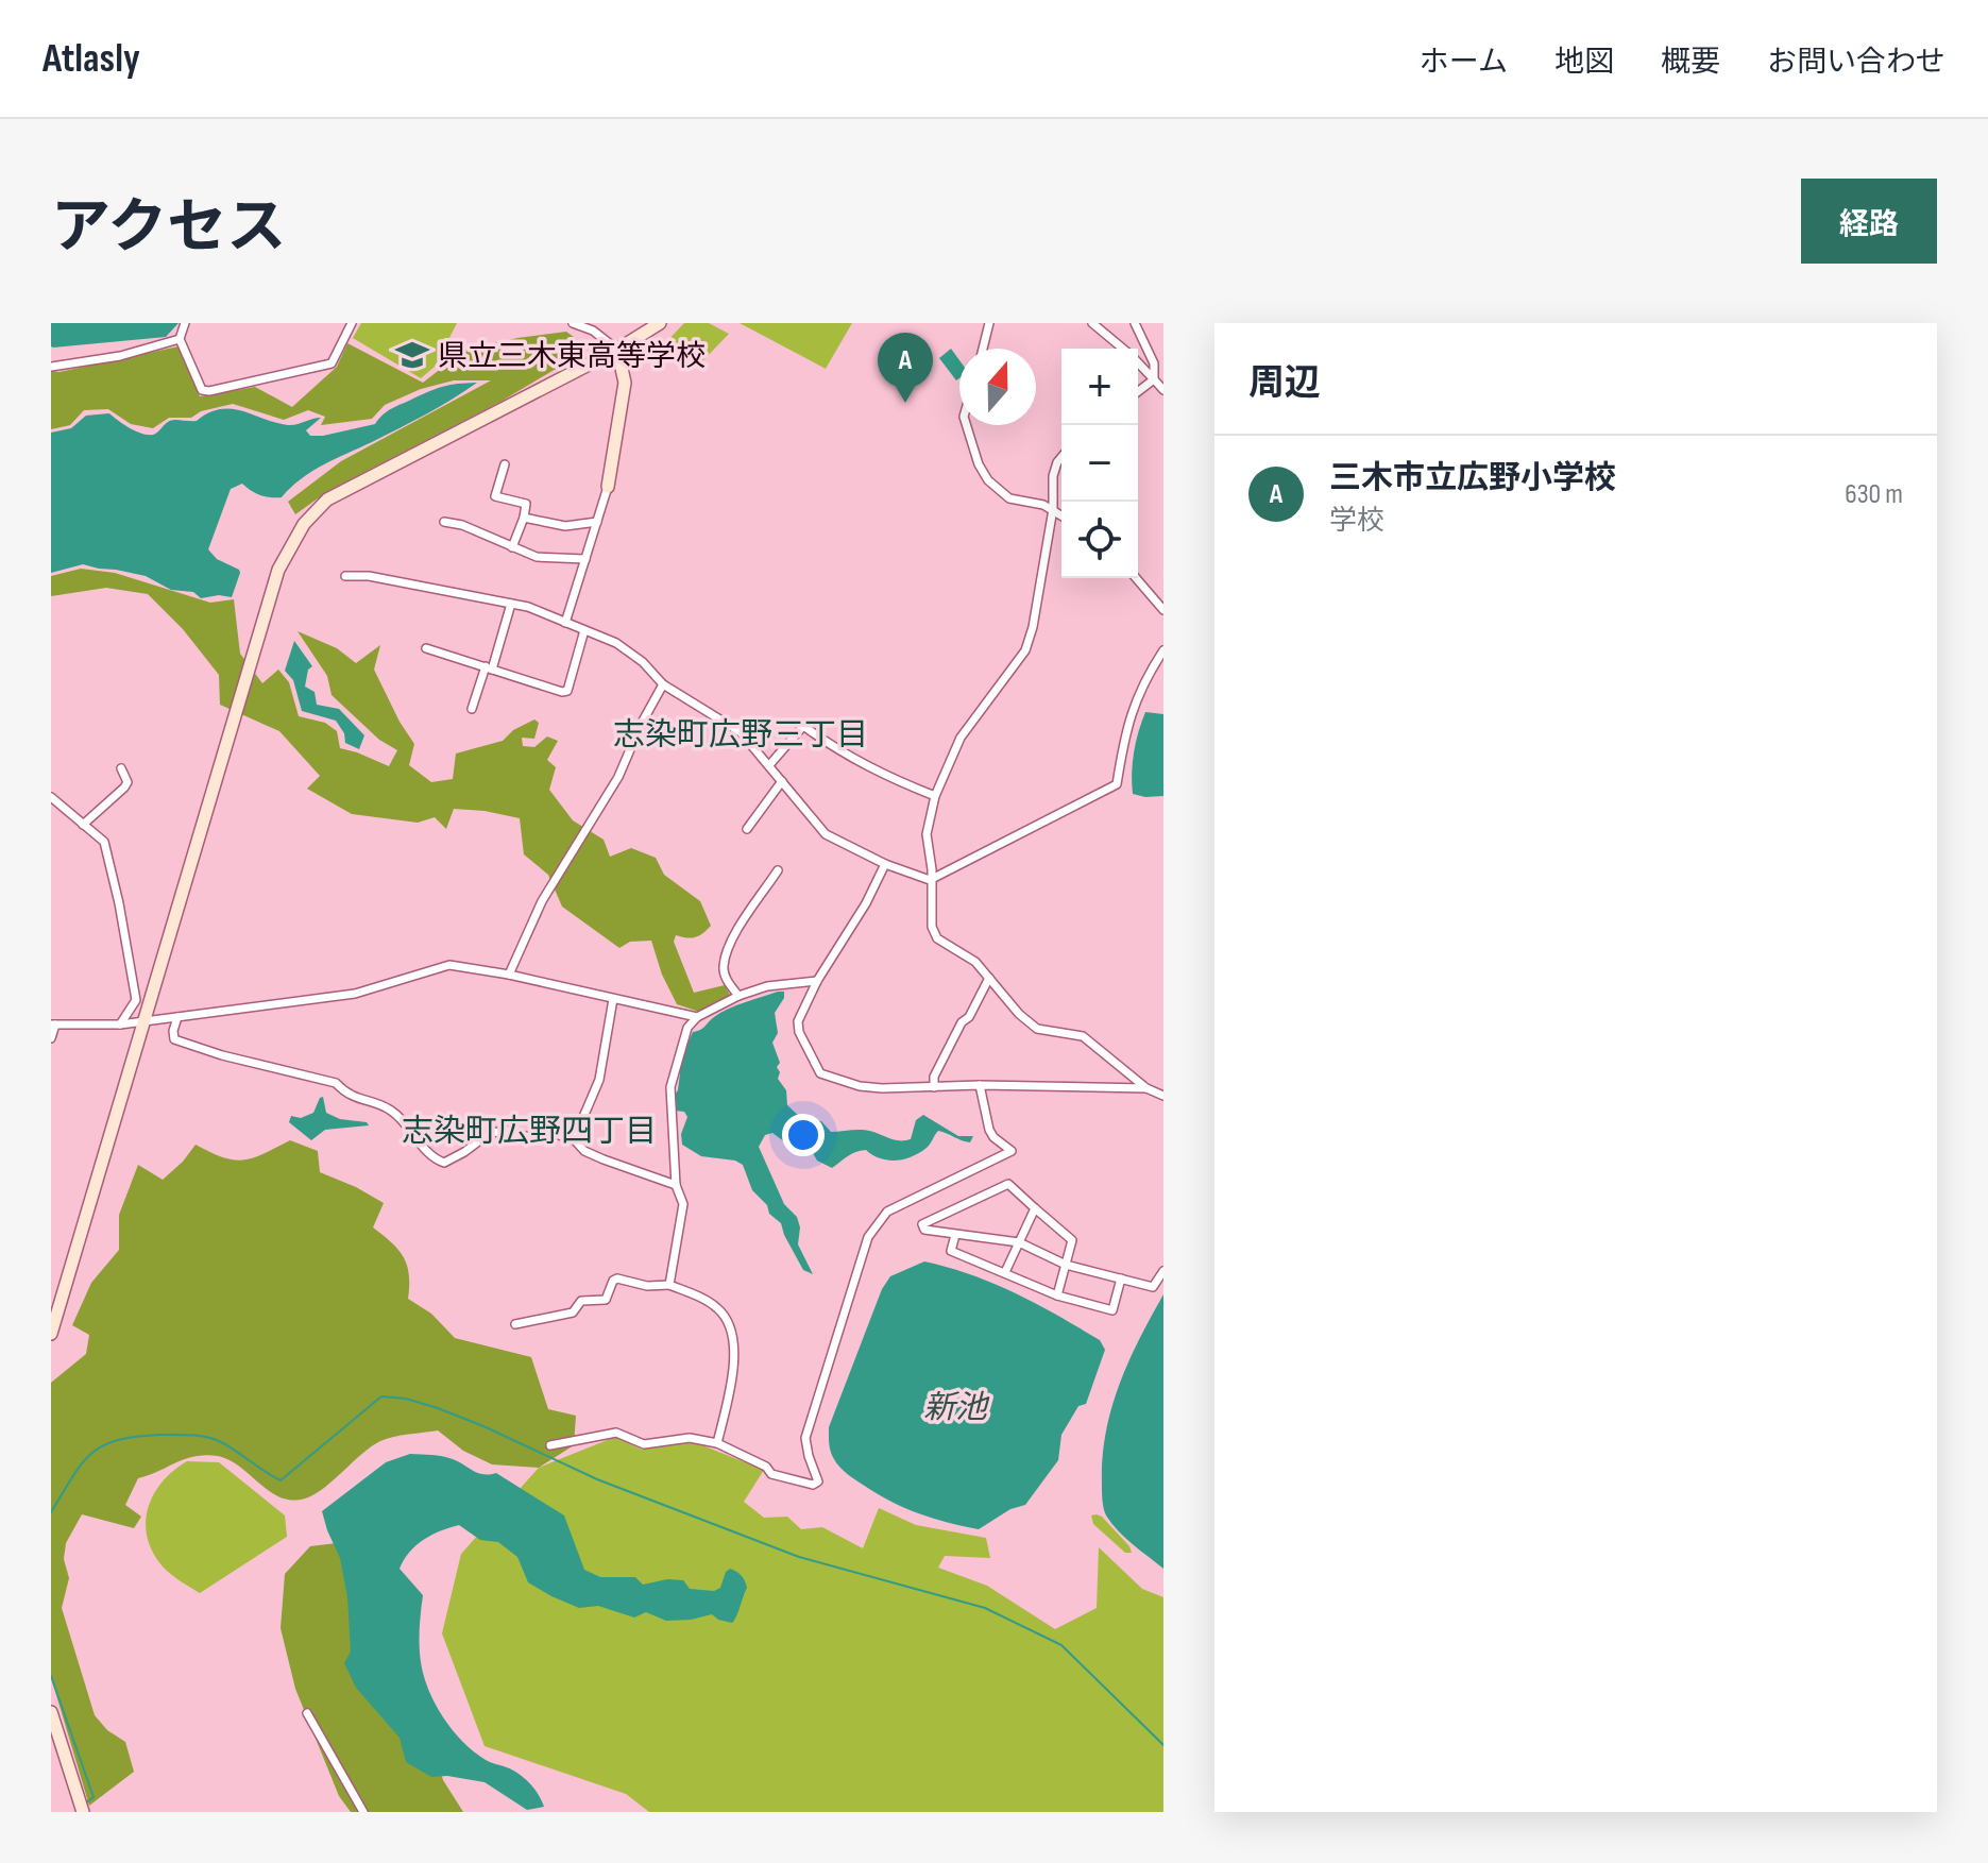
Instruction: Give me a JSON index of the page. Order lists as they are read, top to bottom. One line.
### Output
{"districts":["志染町広野三丁目","志染町広野四丁目"],"water":["新池"],"places":{"school or university":["県立三木東高等学校"]},"north":"top","page":{"header":"Atlasly","nav":["ホーム","地図","概要","お問い合わせ"],"title":"アクセス","buttons":"経路","heading":"周辺","pins":"A","map_buttons":["+","−"],"list":[{"mark":"A","name":"三木市立広野小学校","note":"学校","value":"630 m"}]}}
